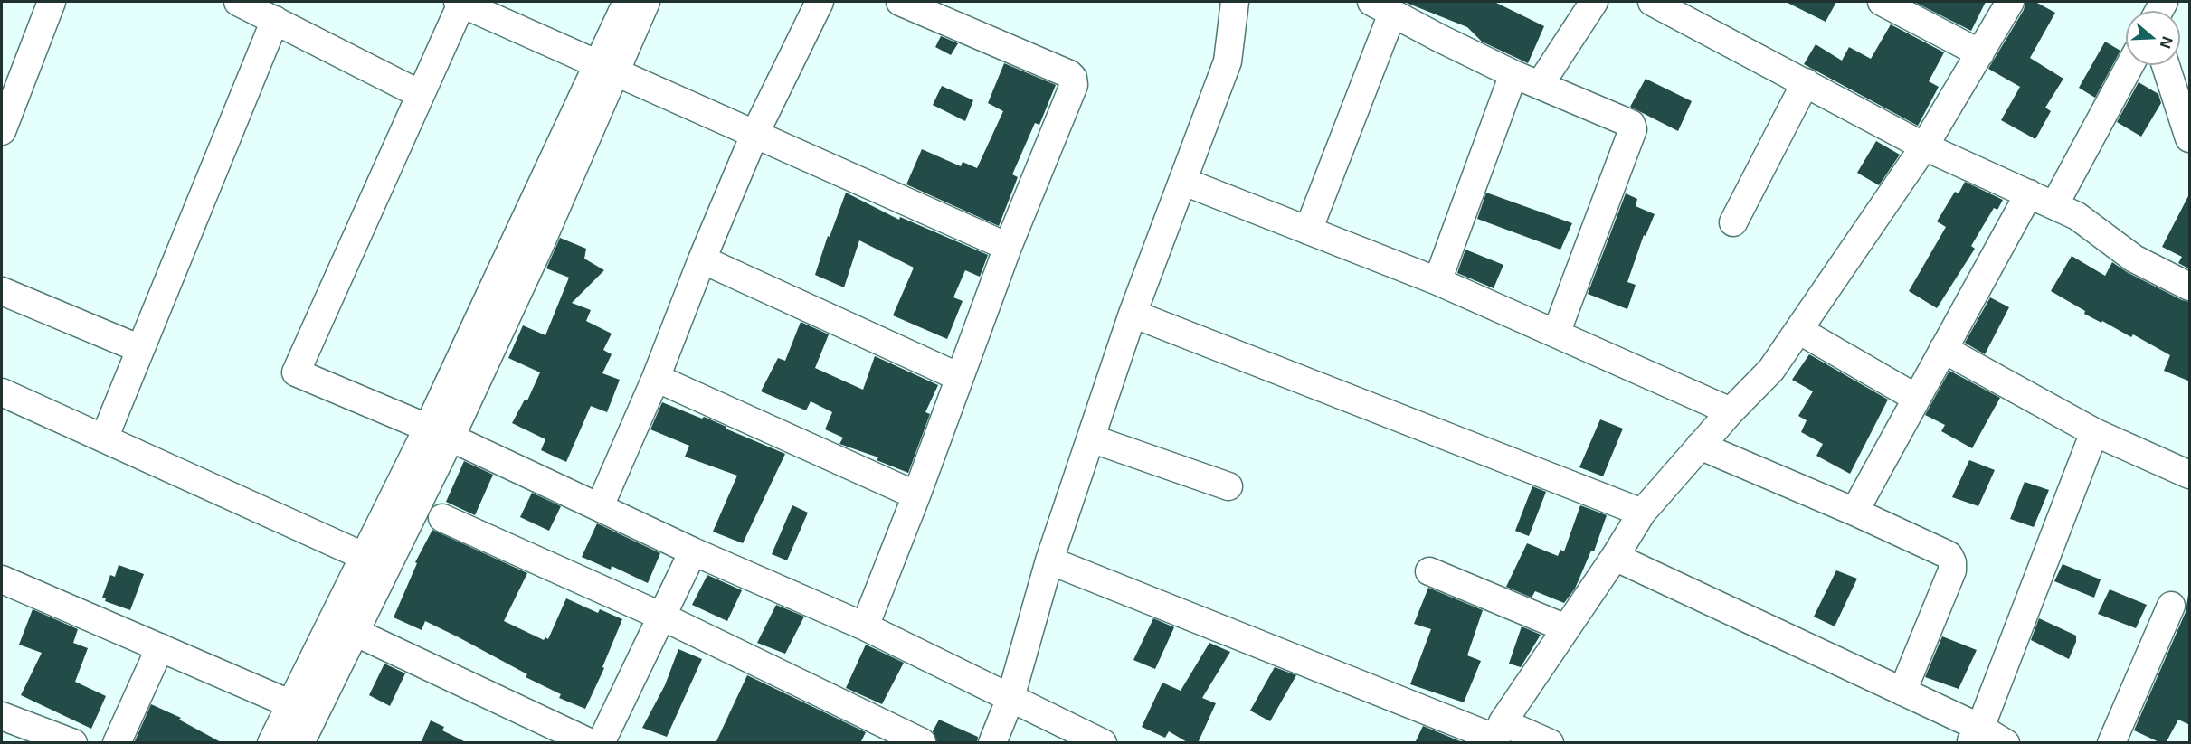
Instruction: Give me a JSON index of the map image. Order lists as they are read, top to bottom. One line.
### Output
{"north":"right"}
